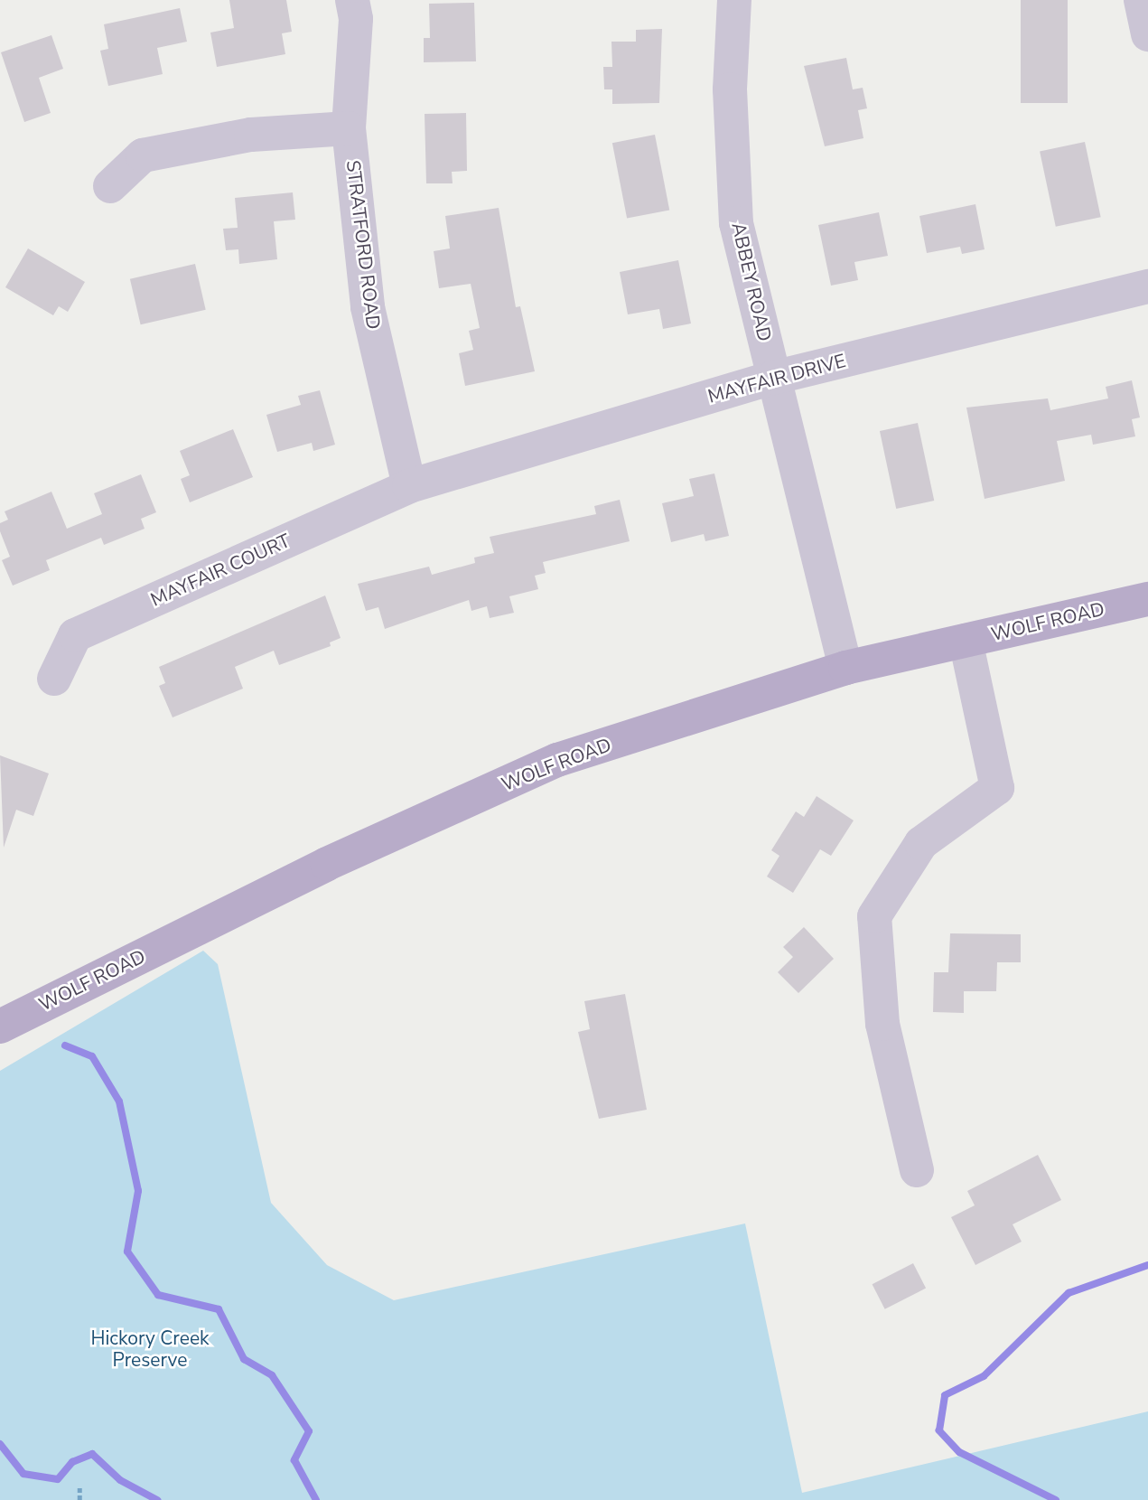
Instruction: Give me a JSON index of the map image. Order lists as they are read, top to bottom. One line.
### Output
{"streets":{"main road":["WOLF ROAD"],"street":["STRATFORD ROAD","ABBEY ROAD","MAYFAIR DRIVE","MAYFAIR COURT"]},"crossings":[["STRATFORD ROAD","MAYFAIR DRIVE"],["STRATFORD ROAD","MAYFAIR COURT"],["ABBEY ROAD","MAYFAIR DRIVE"],["ABBEY ROAD","WOLF ROAD"],["MAYFAIR DRIVE","MAYFAIR COURT"]],"parks":["Hickory Creek Preserve"]}
